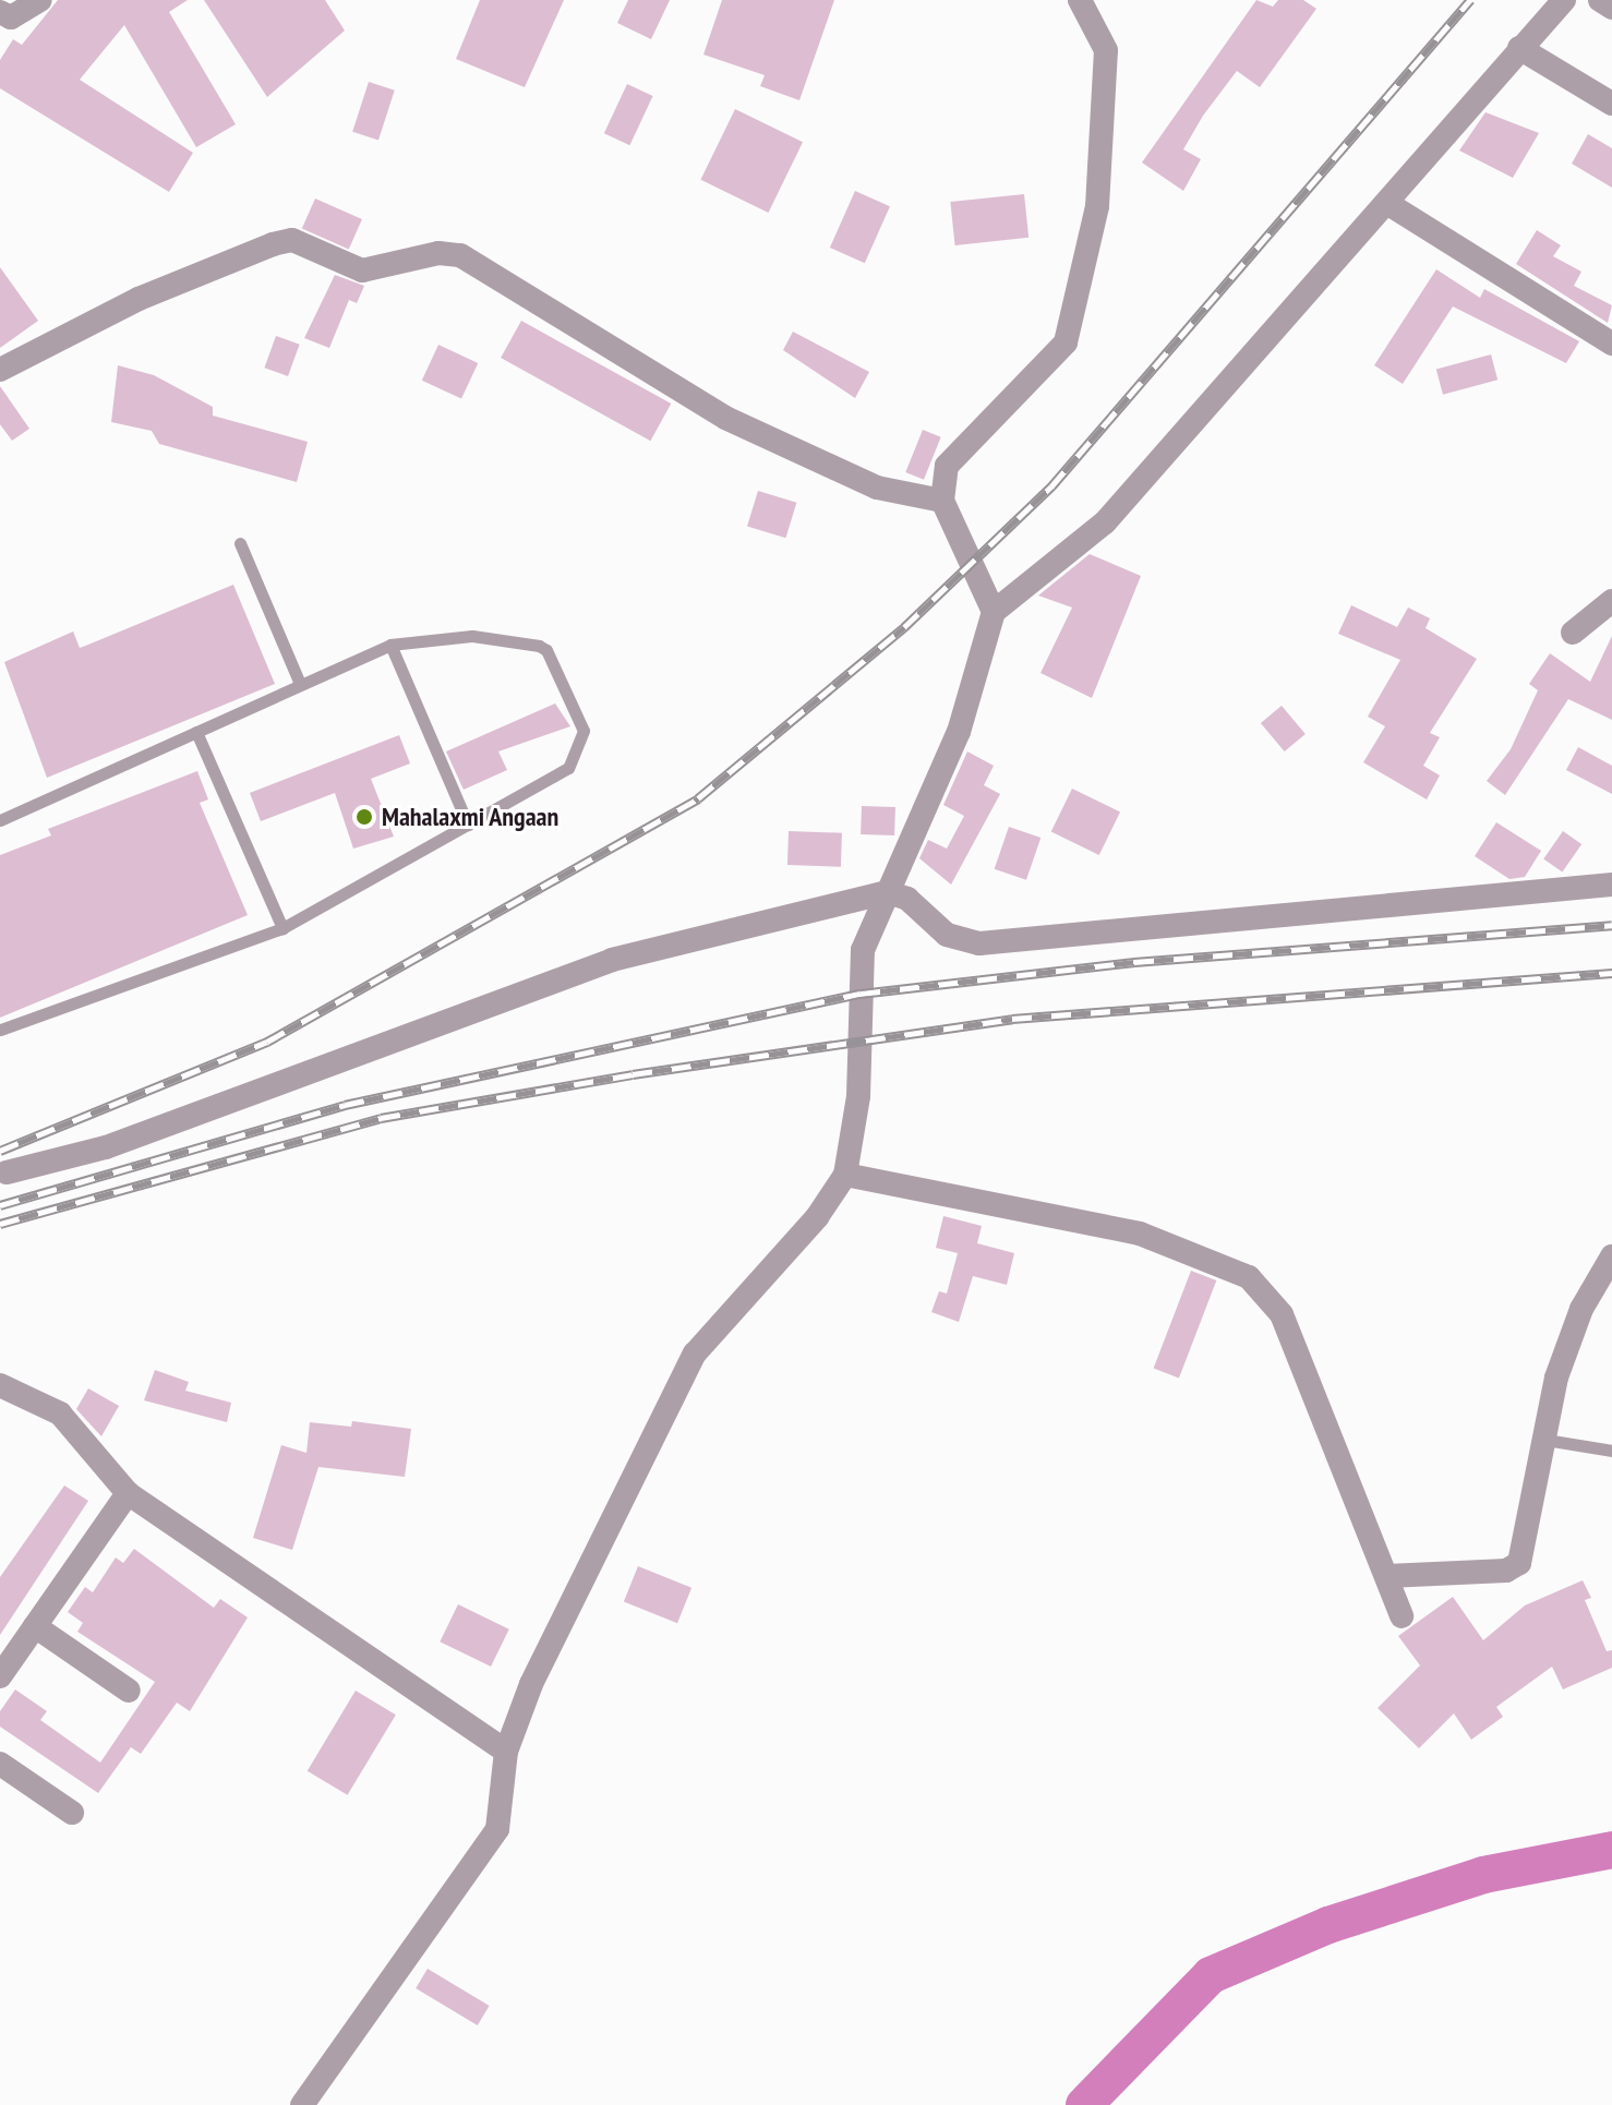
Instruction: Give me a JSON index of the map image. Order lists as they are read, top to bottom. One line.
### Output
{"places":["Mahalaxmi Angaan"]}
